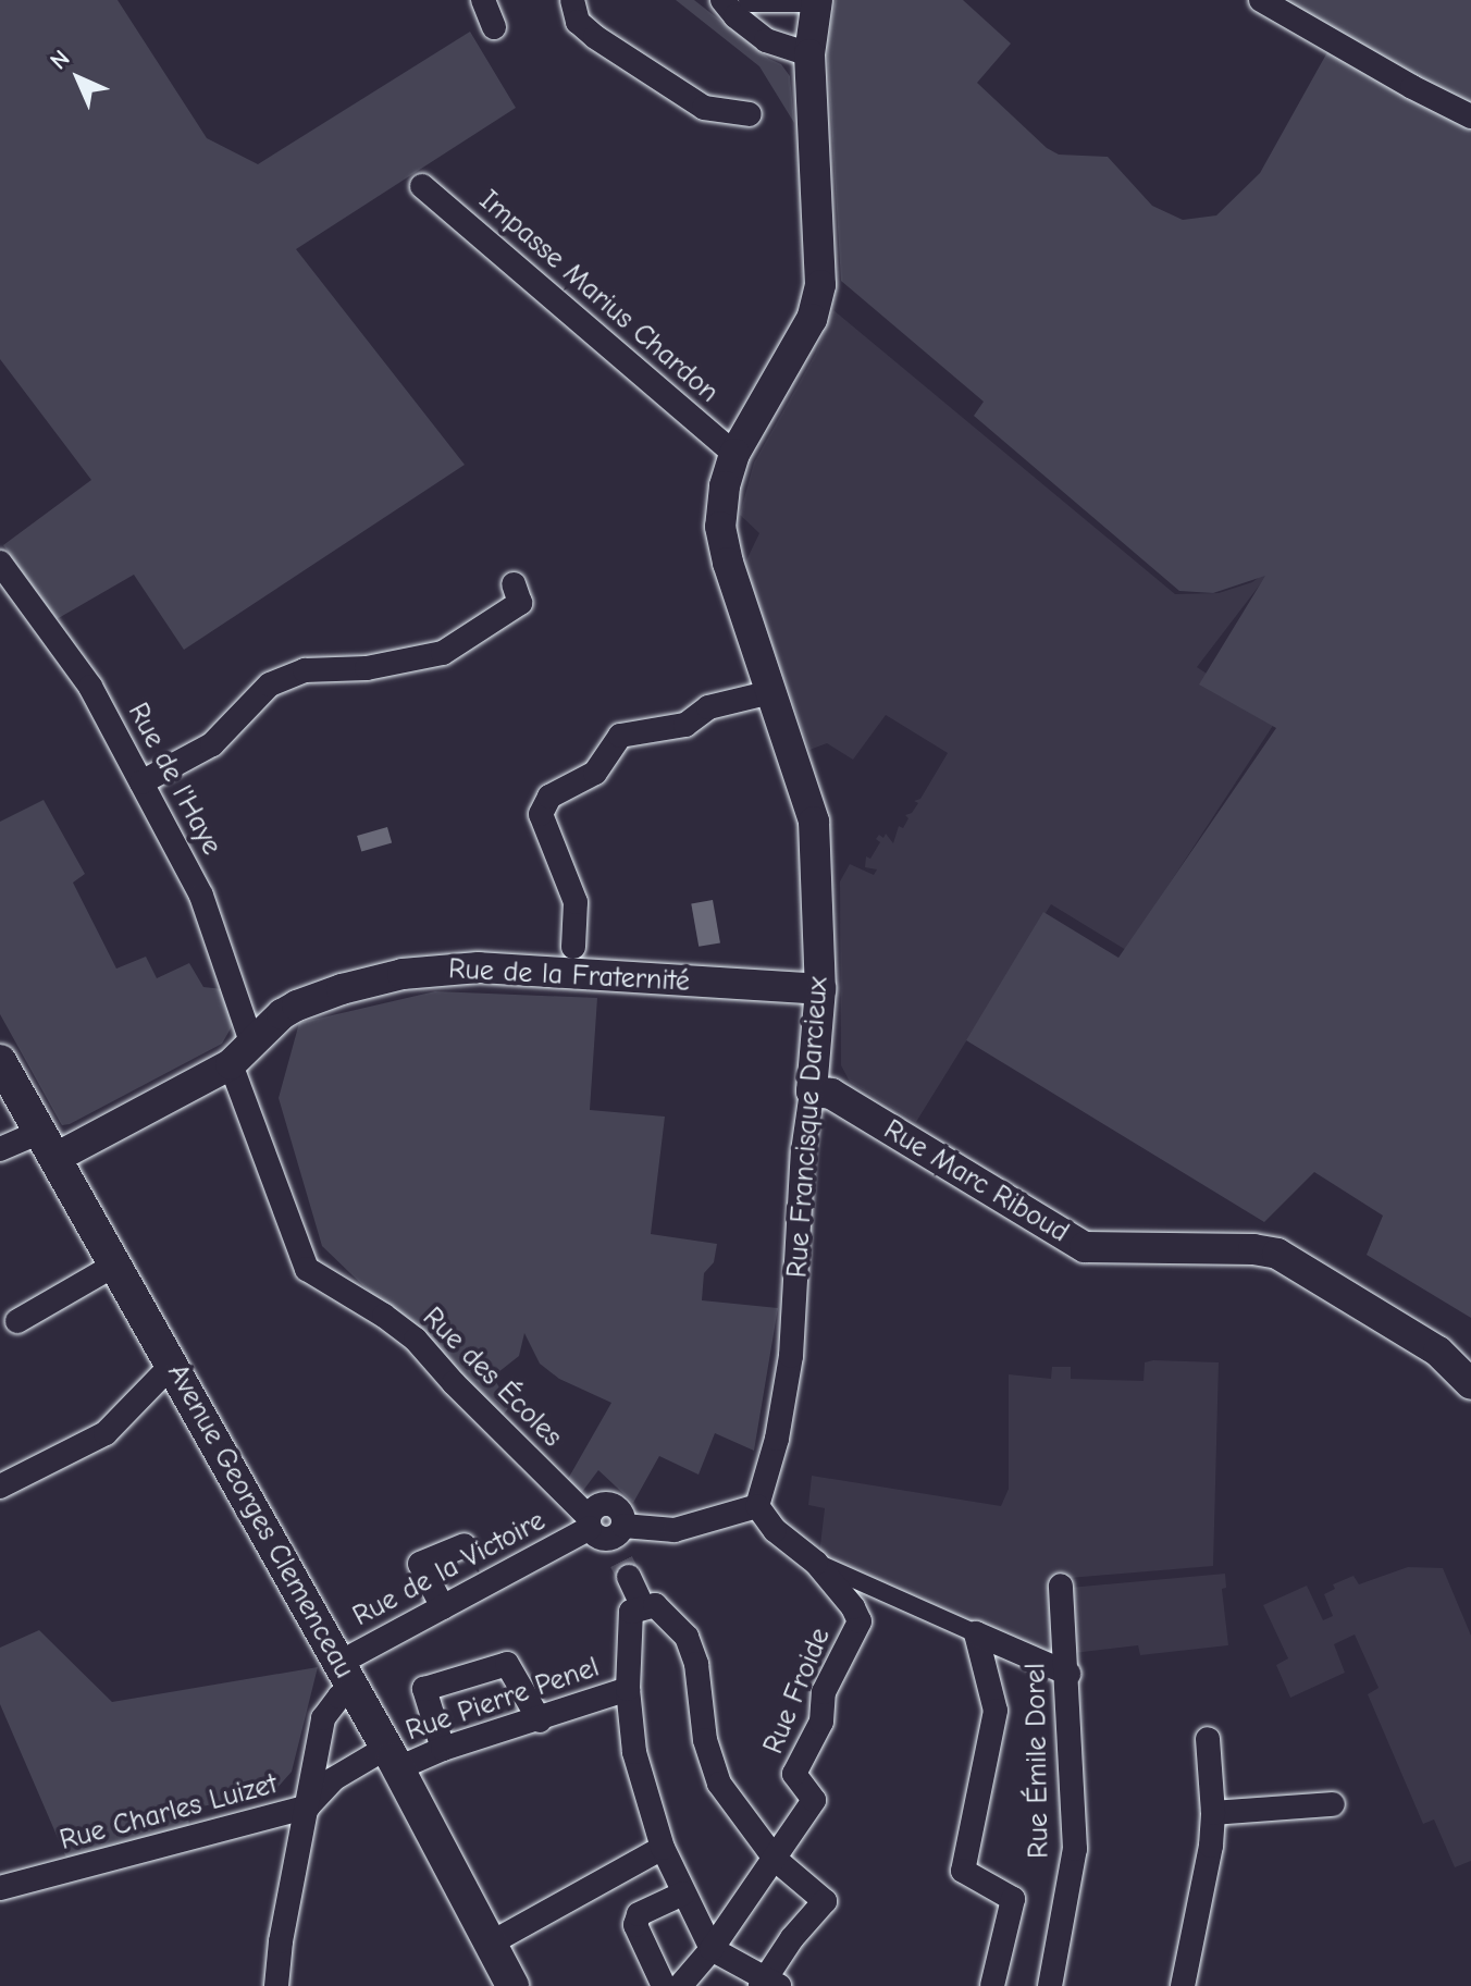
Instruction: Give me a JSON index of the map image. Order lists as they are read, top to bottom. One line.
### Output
{"streets":{"main road":["Avenue Georges Clemenceau"],"street":["Impasse Marius Chardon","Rue de l'Haye","Rue de la Fraternité","Rue Francisque Darcieux","Rue Marc Riboud","Rue des Écoles","Rue de la Victoire","Rue Froide","Rue Pierre Penel","Rue Émile Dorel","Rue Charles Luizet"]},"crossings":[["Impasse Marius Chardon","Rue Francisque Darcieux"],["Rue de l'Haye","Rue de la Fraternité"],["Rue de l'Haye","Rue des Écoles"],["Rue de la Fraternité","Rue Francisque Darcieux"],["Rue de la Fraternité","Rue des Écoles"],["Rue de la Fraternité","Avenue Georges Clemenceau"],["Rue Francisque Darcieux","Rue Marc Riboud"],["Rue des Écoles","Rue de la Victoire"],["Avenue Georges Clemenceau","Rue de la Victoire"],["Avenue Georges Clemenceau","Rue Pierre Penel"],["Avenue Georges Clemenceau","Rue Charles Luizet"],["Rue de la Victoire","Rue Charles Luizet"],["Rue Pierre Penel","Rue Charles Luizet"]],"north":"top left"}
